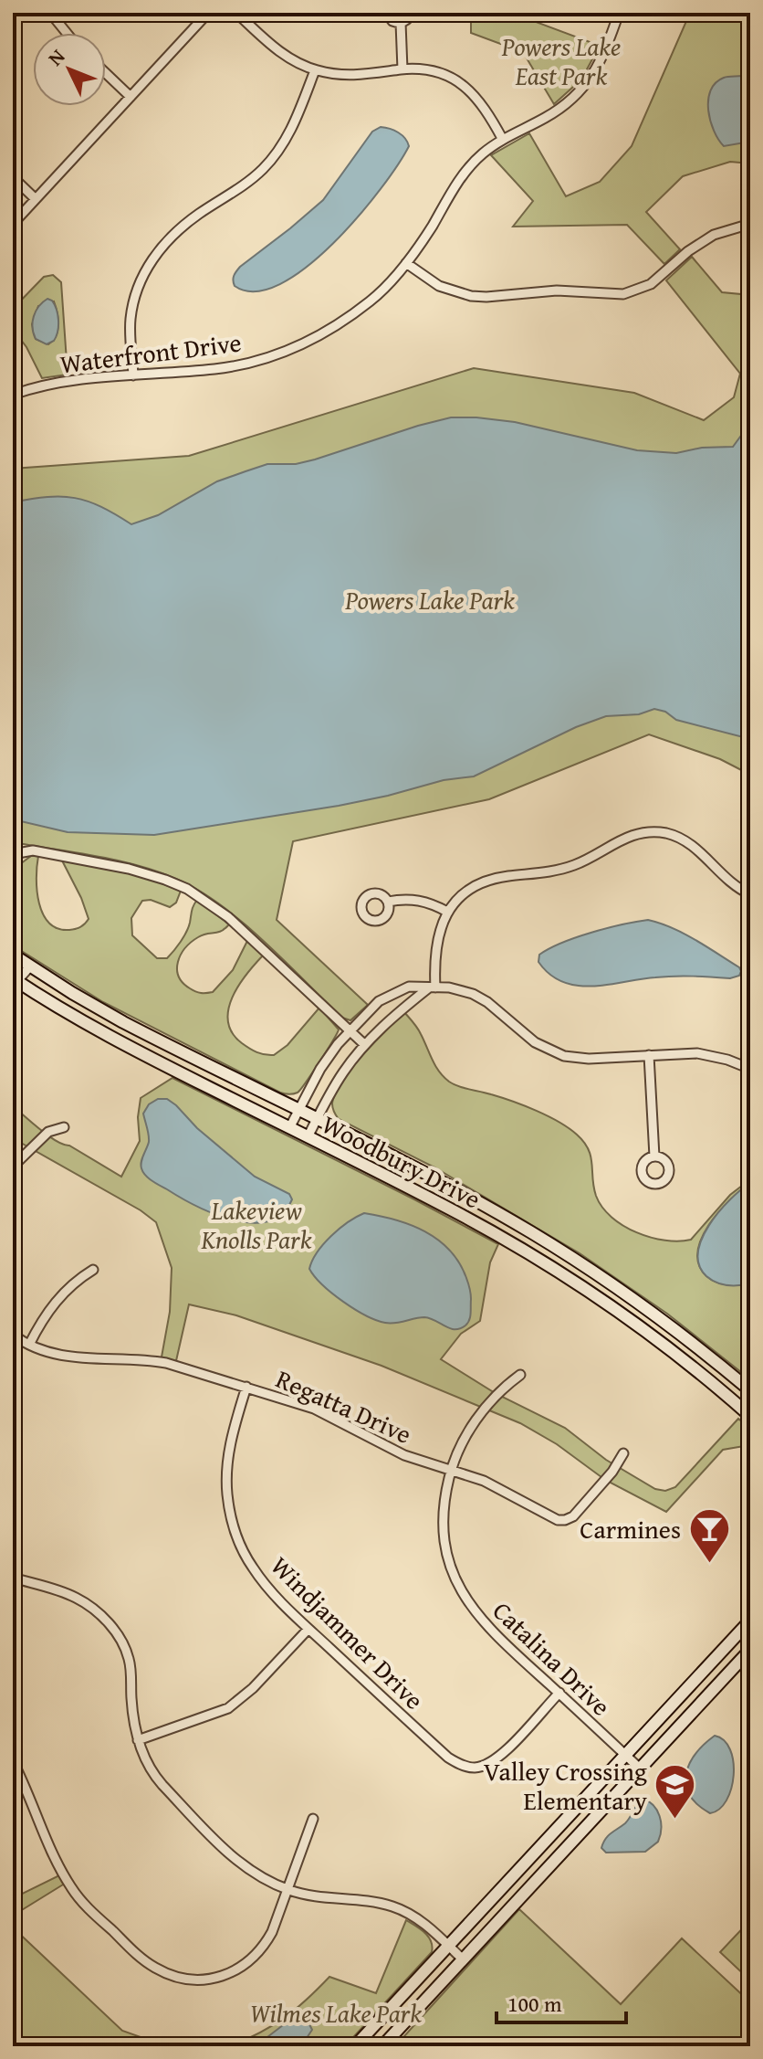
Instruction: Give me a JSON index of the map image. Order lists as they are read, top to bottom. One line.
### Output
{"streets":{"main road":["Woodbury Drive"],"street":["Waterfront Drive","Regatta Drive","Windjammer Drive","Catalina Drive"]},"crossings":[["Regatta Drive","Windjammer Drive"],["Regatta Drive","Catalina Drive"],["Windjammer Drive","Catalina Drive"]],"parks":["Powers Lake East Park","Powers Lake Park","Lakeview Knolls Park","Wilmes Lake Park"],"places":{"bar":["Carmines"],"school or university":["Valley Crossing Elementary"]},"scale_bar":"100 m","north":"top left"}
